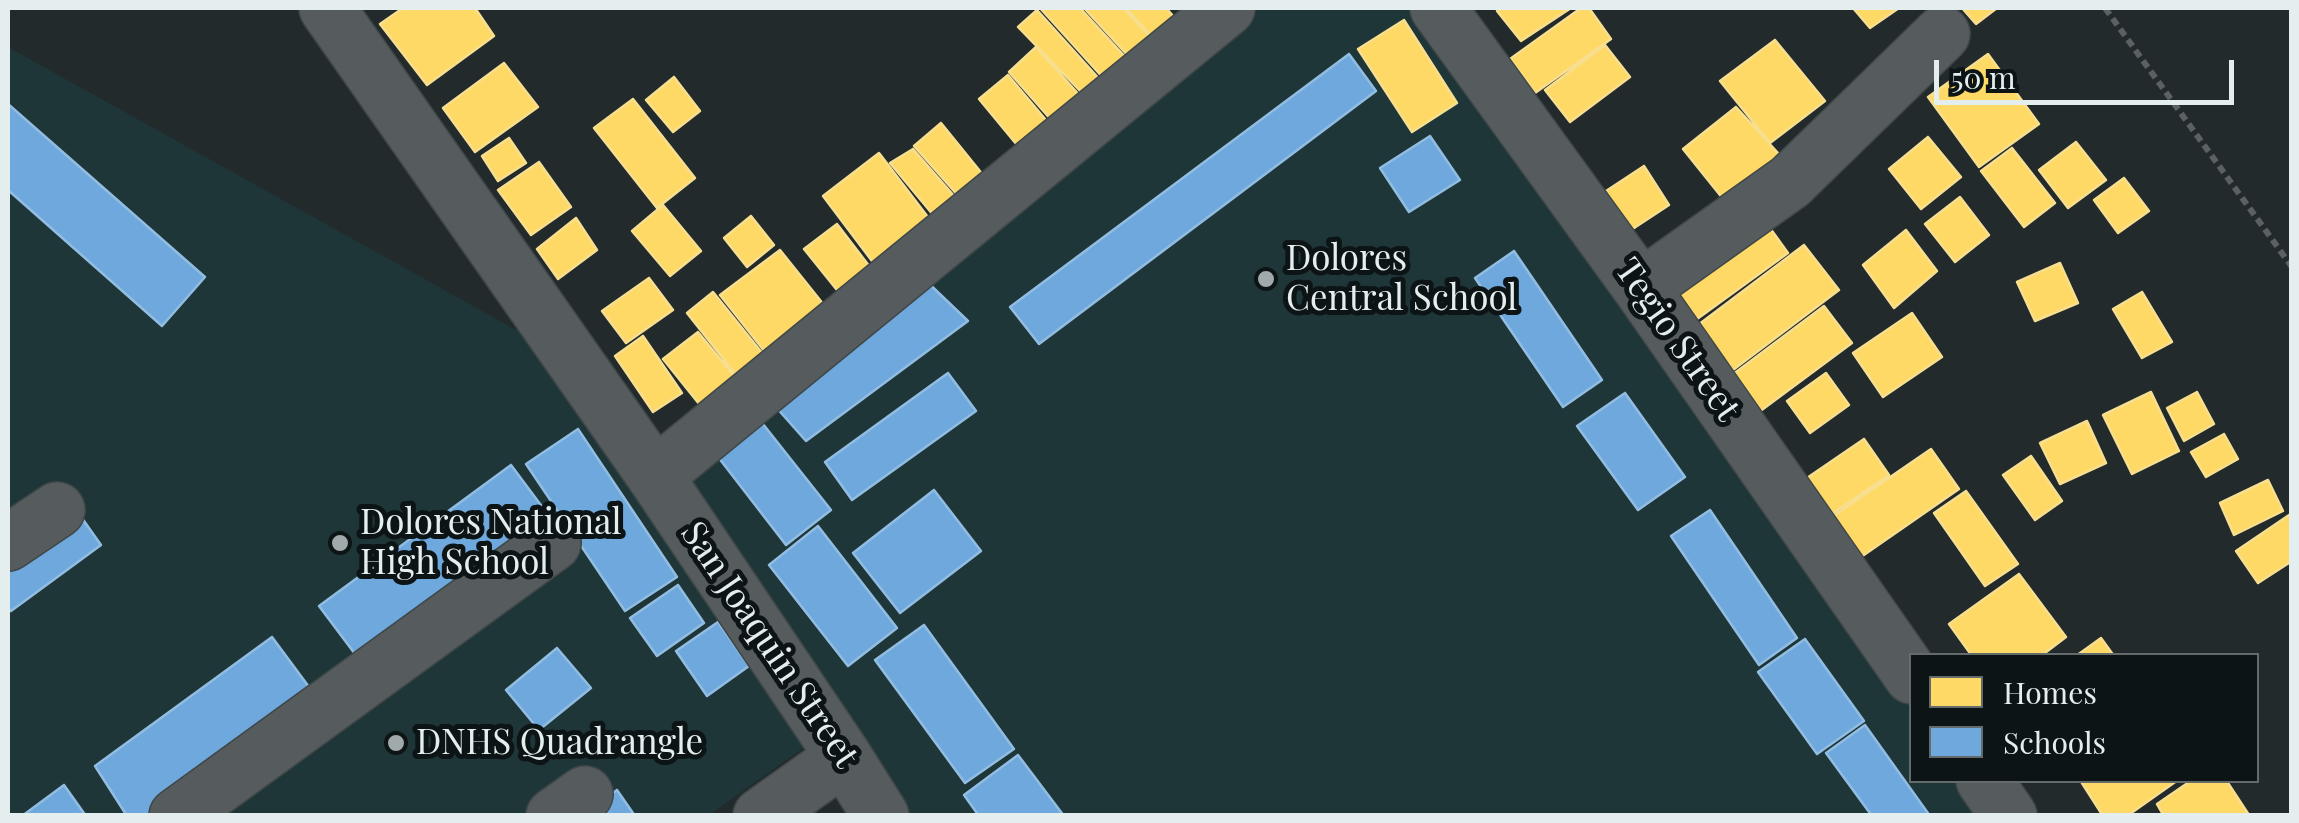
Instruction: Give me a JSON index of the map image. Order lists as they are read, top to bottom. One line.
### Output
{"streets":{"street":["Tegio Street","San Joaquin Street"]},"places":["Dolores Central School","Dolores National High School","DNHS Quadrangle"],"legend":["Homes","Schools"],"scale_bar":"50 m"}
